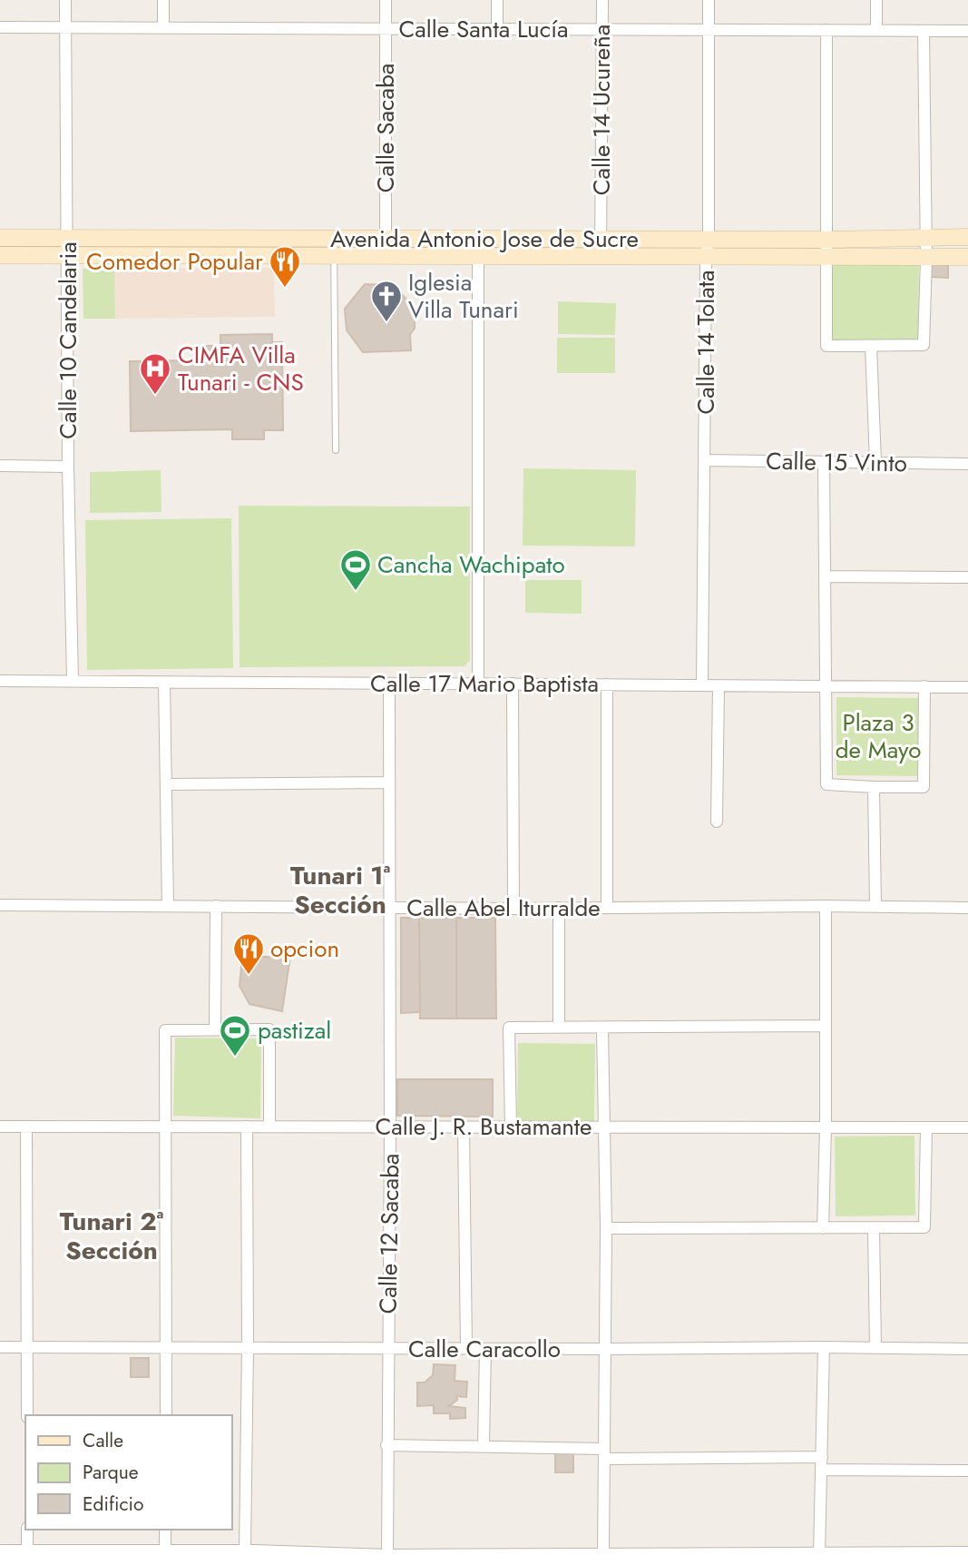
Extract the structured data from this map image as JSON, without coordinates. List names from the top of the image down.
{
  "streets": {
    "main road": ["Avenida Antonio Jose de Sucre"],
    "street": [
      "Calle Santa Lucía",
      "Calle 14 Ucureña",
      "Calle Sacaba",
      "Calle 10 Candelaria",
      "Calle 14 Tolata",
      "Calle 15 Vinto",
      "Calle 17 Mario Baptista",
      "Calle Abel Iturralde",
      "Calle J. R. Bustamante",
      "Calle 12 Sacaba",
      "Calle Caracollo"
    ]
  },
  "crossings": [
    ["Calle Santa Lucía", "Calle 14 Ucureña"],
    ["Calle Santa Lucía", "Calle Sacaba"],
    ["Calle Santa Lucía", "Calle 10 Candelaria"],
    ["Calle Santa Lucía", "Calle 14 Tolata"],
    ["Calle 14 Ucureña", "Avenida Antonio Jose de Sucre"],
    ["Calle Sacaba", "Avenida Antonio Jose de Sucre"],
    ["Avenida Antonio Jose de Sucre", "Calle 10 Candelaria"],
    ["Avenida Antonio Jose de Sucre", "Calle 14 Tolata"],
    ["Calle 10 Candelaria", "Calle 17 Mario Baptista"],
    ["Calle 14 Tolata", "Calle 15 Vinto"],
    ["Calle 14 Tolata", "Calle 17 Mario Baptista"],
    ["Calle 17 Mario Baptista", "Calle 12 Sacaba"],
    ["Calle Abel Iturralde", "Calle 12 Sacaba"],
    ["Calle J. R. Bustamante", "Calle 12 Sacaba"],
    ["Calle 12 Sacaba", "Calle Caracollo"]
  ],
  "districts": ["Tunari 1ª Sección", "Tunari 2ª Sección"],
  "parks": ["Plaza 3 de Mayo"],
  "places": {
    "restaurant": ["Comedor Popular", "opcion"],
    "church": ["Iglesia Villa Tunari"],
    "hospital": ["CIMFA Villa Tunari - CNS"],
    "sports": ["Cancha Wachipato", "pastizal"]
  },
  "legend": ["Calle", "Parque", "Edificio"]
}
